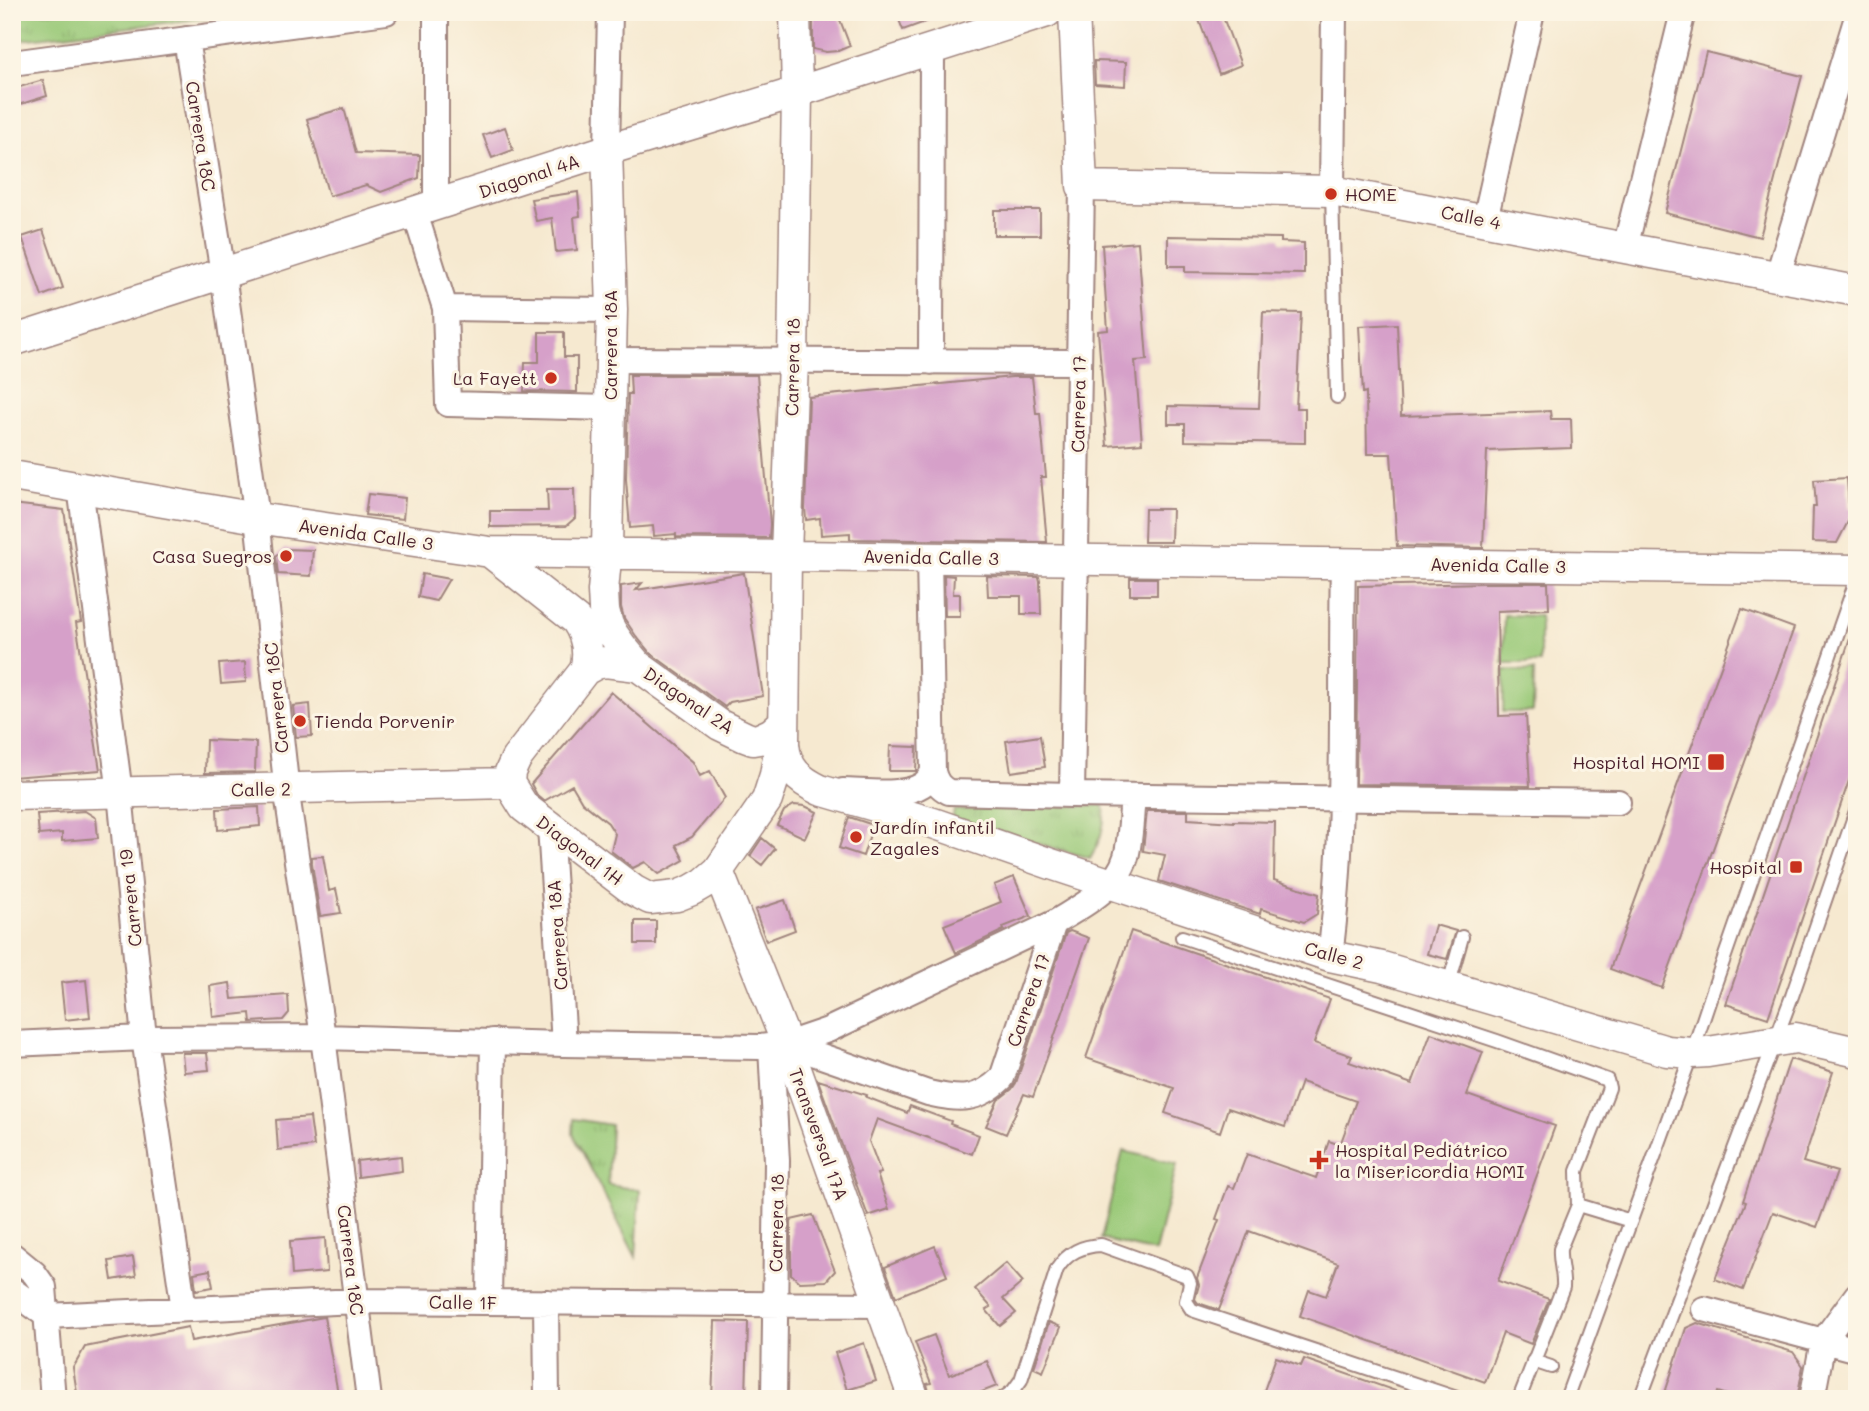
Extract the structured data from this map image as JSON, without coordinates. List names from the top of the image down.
{
  "streets": {
    "street": [
      "Carrera 18C",
      "Diagonal 4A",
      "Calle 4",
      "Carrera 18A",
      "Carrera 18",
      "Carrera 17",
      "Avenida Calle 3",
      "Diagonal 2A",
      "Calle 2",
      "Diagonal 1H",
      "Carrera 19",
      "Transversal 17A",
      "Calle 1F"
    ]
  },
  "crossings": [
    ["Carrera 18C", "Diagonal 4A"],
    ["Carrera 18C", "Avenida Calle 3"],
    ["Carrera 18C", "Calle 2"],
    ["Carrera 18C", "Calle 1F"],
    ["Diagonal 4A", "Carrera 18A"],
    ["Diagonal 4A", "Carrera 18"],
    ["Calle 4", "Carrera 17"],
    ["Carrera 18A", "Carrera 18"],
    ["Carrera 18A", "Avenida Calle 3"],
    ["Carrera 18A", "Diagonal 2A"],
    ["Carrera 18A", "Calle 2"],
    ["Carrera 18A", "Diagonal 1H"],
    ["Carrera 18A", "Transversal 17A"],
    ["Carrera 18", "Carrera 17"],
    ["Carrera 18", "Avenida Calle 3"],
    ["Carrera 18", "Diagonal 2A"],
    ["Carrera 18", "Calle 2"],
    ["Carrera 18", "Diagonal 1H"],
    ["Carrera 18", "Transversal 17A"],
    ["Carrera 18", "Calle 1F"],
    ["Carrera 17", "Avenida Calle 3"],
    ["Carrera 17", "Transversal 17A"],
    ["Avenida Calle 3", "Carrera 19"],
    ["Diagonal 2A", "Calle 2"],
    ["Diagonal 2A", "Diagonal 1H"],
    ["Diagonal 2A", "Transversal 17A"],
    ["Calle 2", "Diagonal 1H"],
    ["Calle 2", "Carrera 19"],
    ["Calle 2", "Transversal 17A"],
    ["Diagonal 1H", "Transversal 17A"],
    ["Carrera 19", "Calle 1F"],
    ["Transversal 17A", "Calle 1F"]
  ],
  "places": {
    "other": [
      "HOME",
      "La Fayett",
      "Casa Suegros",
      "Tienda Porvenir",
      "Jardín infantil Zagales"
    ],
    "transit": ["Hospital HOMI", "Hospital"],
    "health": ["Hospital Pediátrico la Misericordia HOMI"]
  }
}
